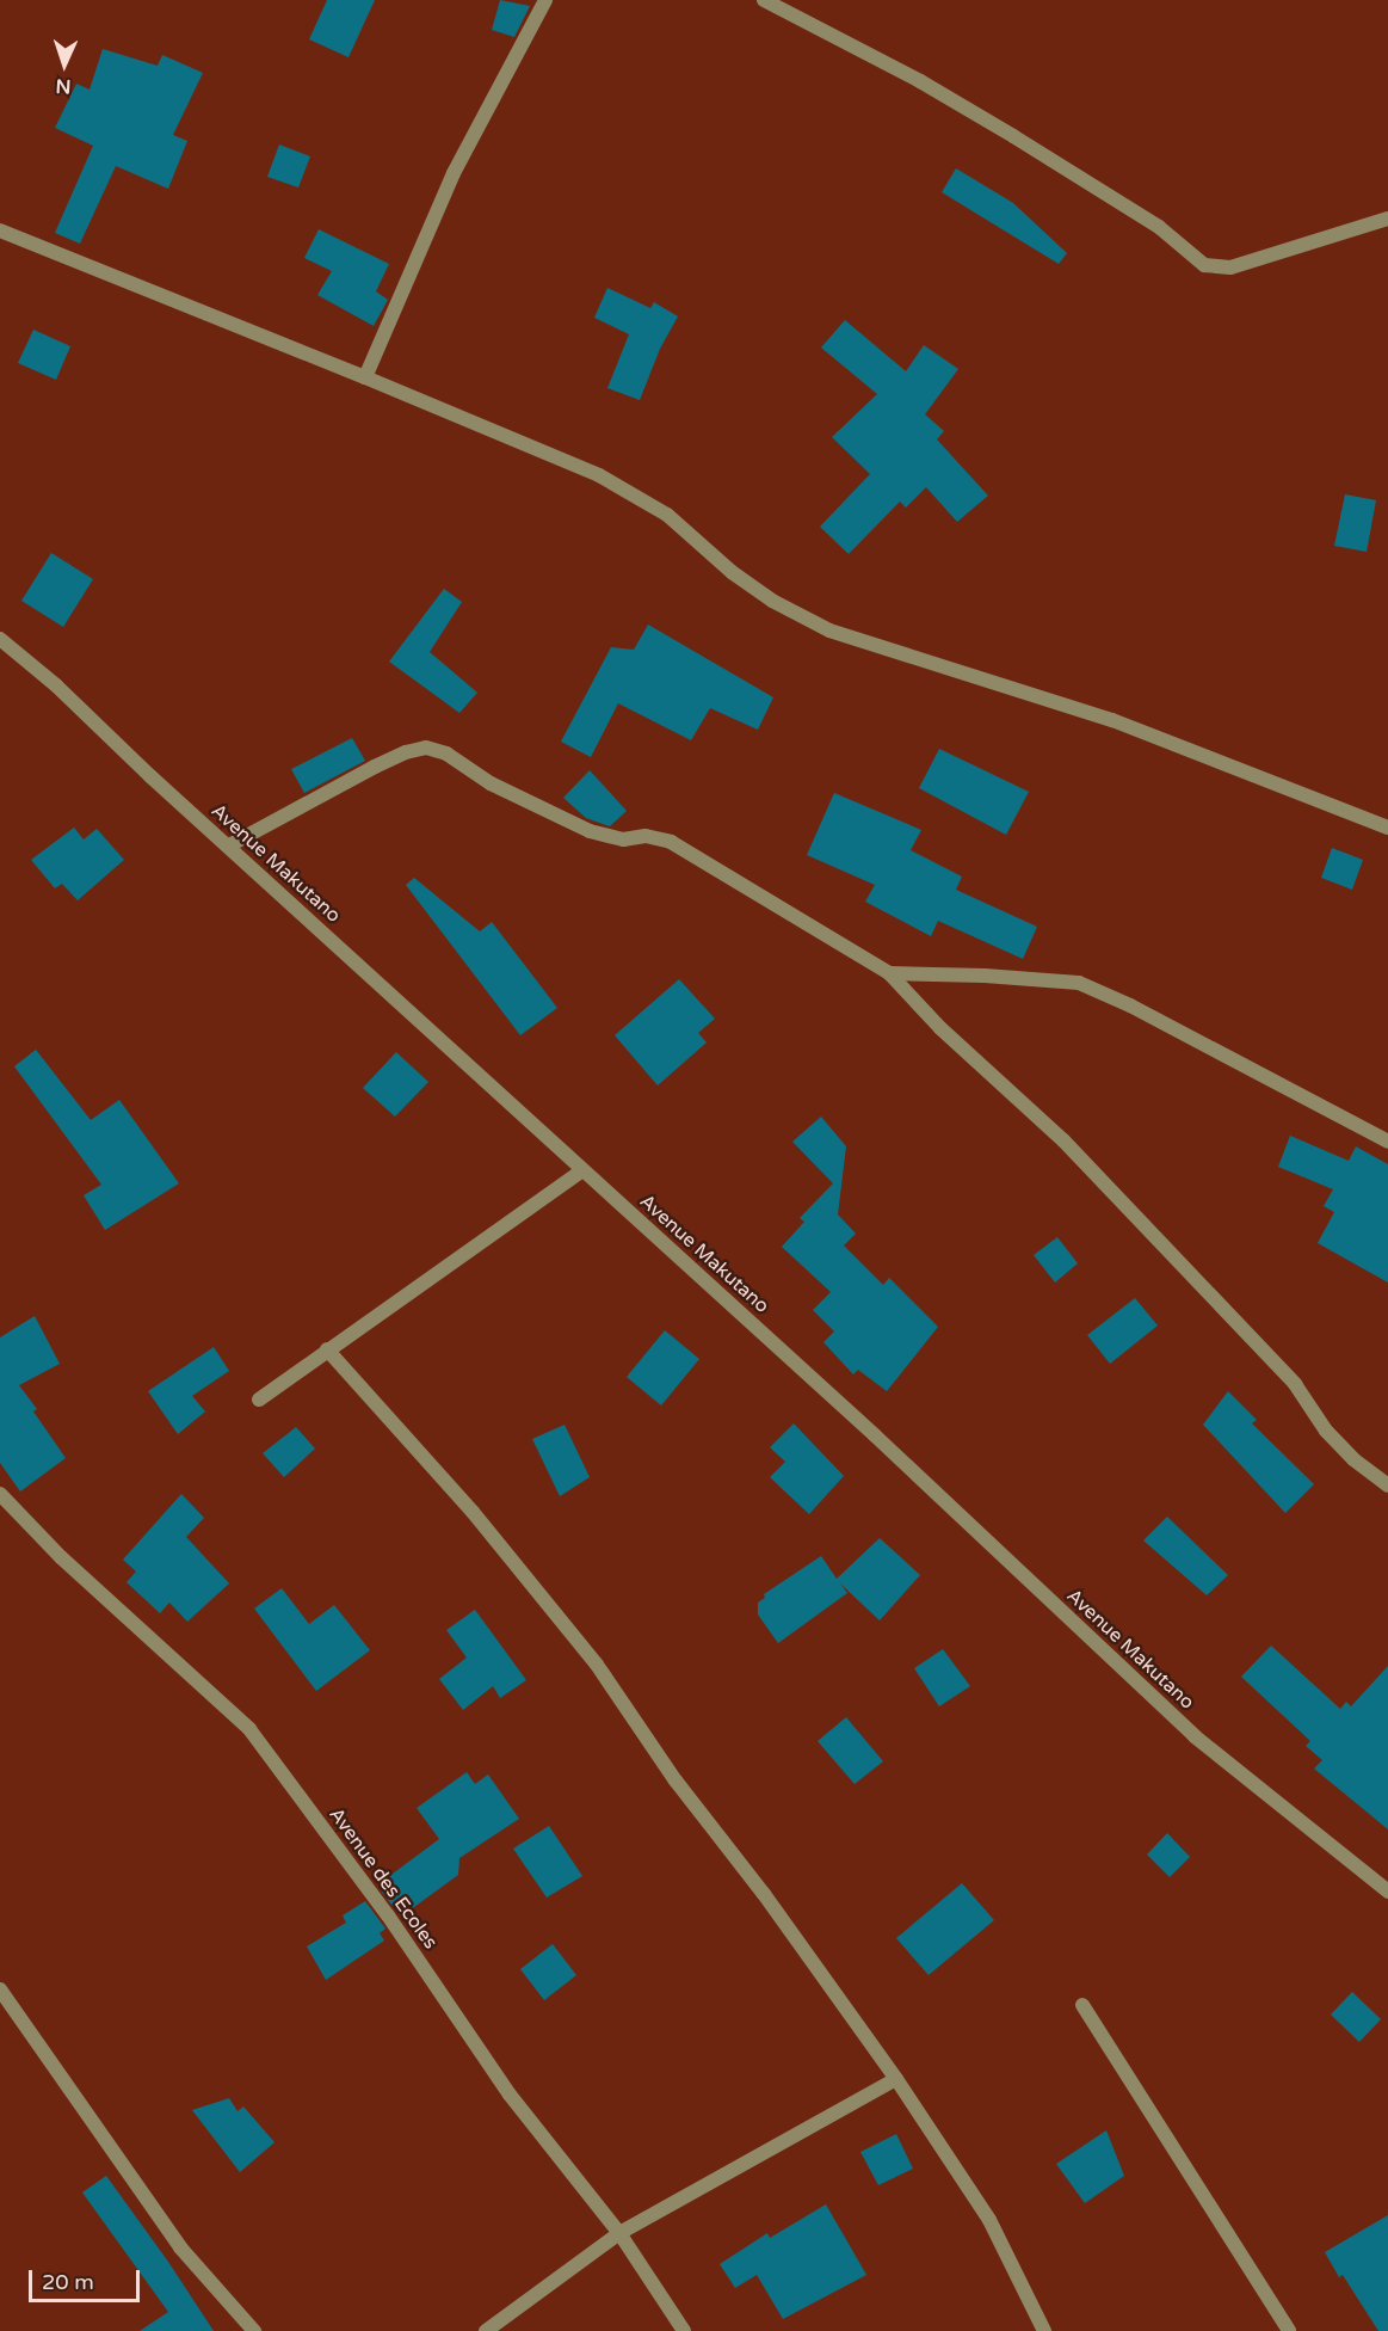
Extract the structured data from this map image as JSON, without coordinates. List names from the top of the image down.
{
  "streets": {
    "street": ["Avenue Makutano", "Avenue des Ecoles"]
  },
  "scale_bar": "20 m",
  "north": "bottom"
}
